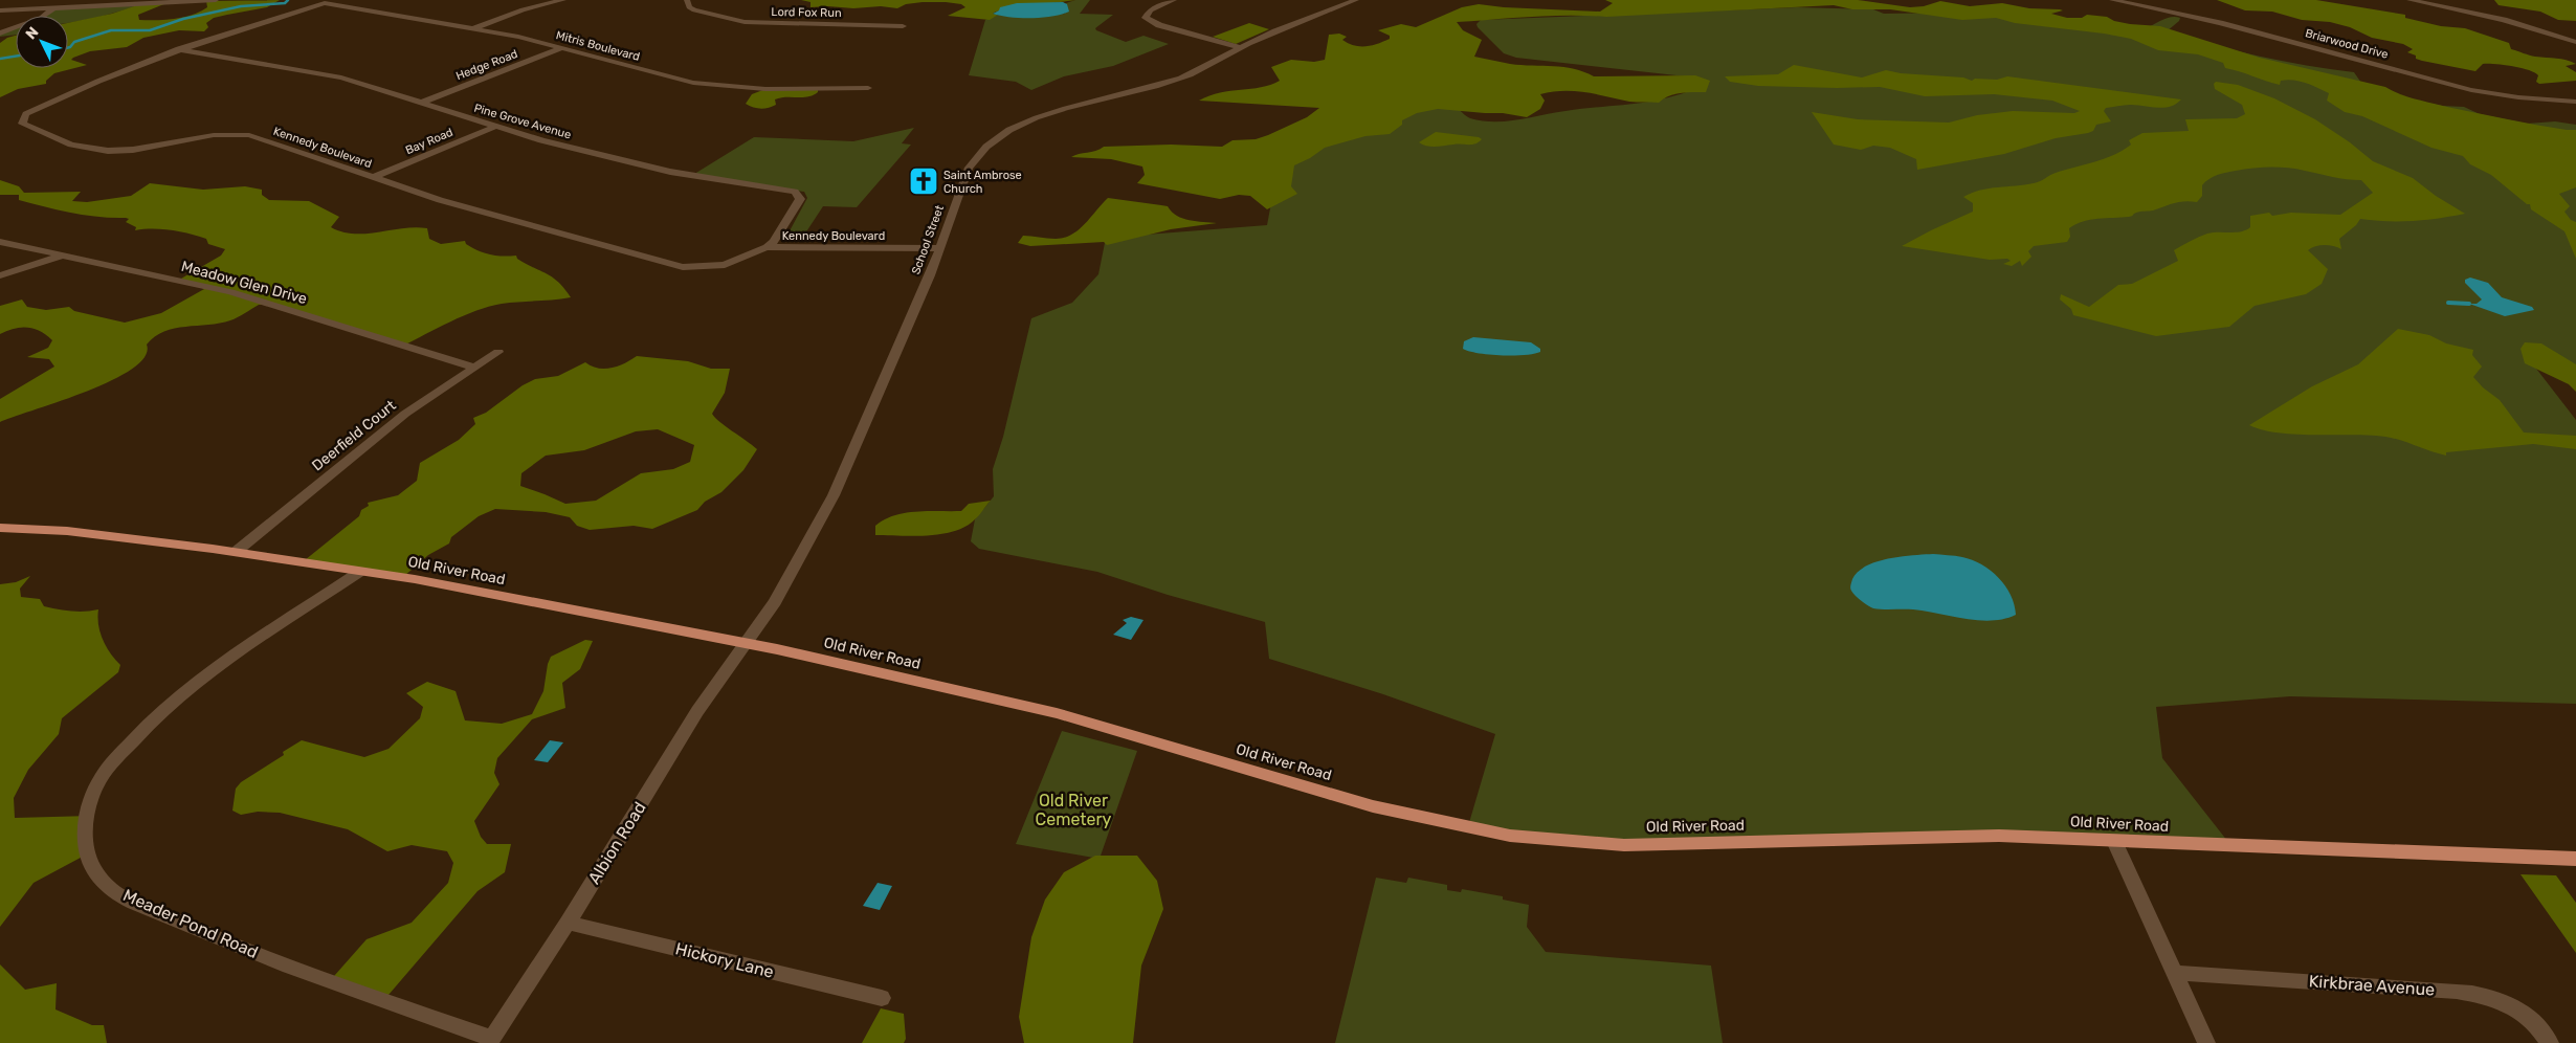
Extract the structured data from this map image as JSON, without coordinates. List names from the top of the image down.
{
  "streets": {
    "main road": ["Old River Road"],
    "street": [
      "Lord Fox Run",
      "Briarwood Drive",
      "Mitris Boulevard",
      "Hedge Road",
      "Pine Grove Avenue",
      "Bay Road",
      "Kennedy Boulevard",
      "School Street",
      "Meadow Glen Drive",
      "Deerfield Court",
      "Albion Road",
      "Meader Pond Road",
      "Hickory Lane",
      "Kirkbrae Avenue"
    ]
  },
  "crossings": [
    ["Mitris Boulevard", "Hedge Road"],
    ["Mitris Boulevard", "Kennedy Boulevard"],
    ["Hedge Road", "Pine Grove Avenue"],
    ["Pine Grove Avenue", "Bay Road"],
    ["Pine Grove Avenue", "Kennedy Boulevard"],
    ["Bay Road", "Kennedy Boulevard"],
    ["Kennedy Boulevard", "School Street"],
    ["School Street", "Old River Road"],
    ["School Street", "Albion Road"],
    ["Meadow Glen Drive", "Deerfield Court"],
    ["Deerfield Court", "Old River Road"],
    ["Old River Road", "Albion Road"],
    ["Old River Road", "Meader Pond Road"],
    ["Albion Road", "Meader Pond Road"],
    ["Albion Road", "Hickory Lane"]
  ],
  "parks": ["Old River Cemetery"],
  "places": {
    "church": ["Saint Ambrose Church"]
  },
  "north": "top left"
}
